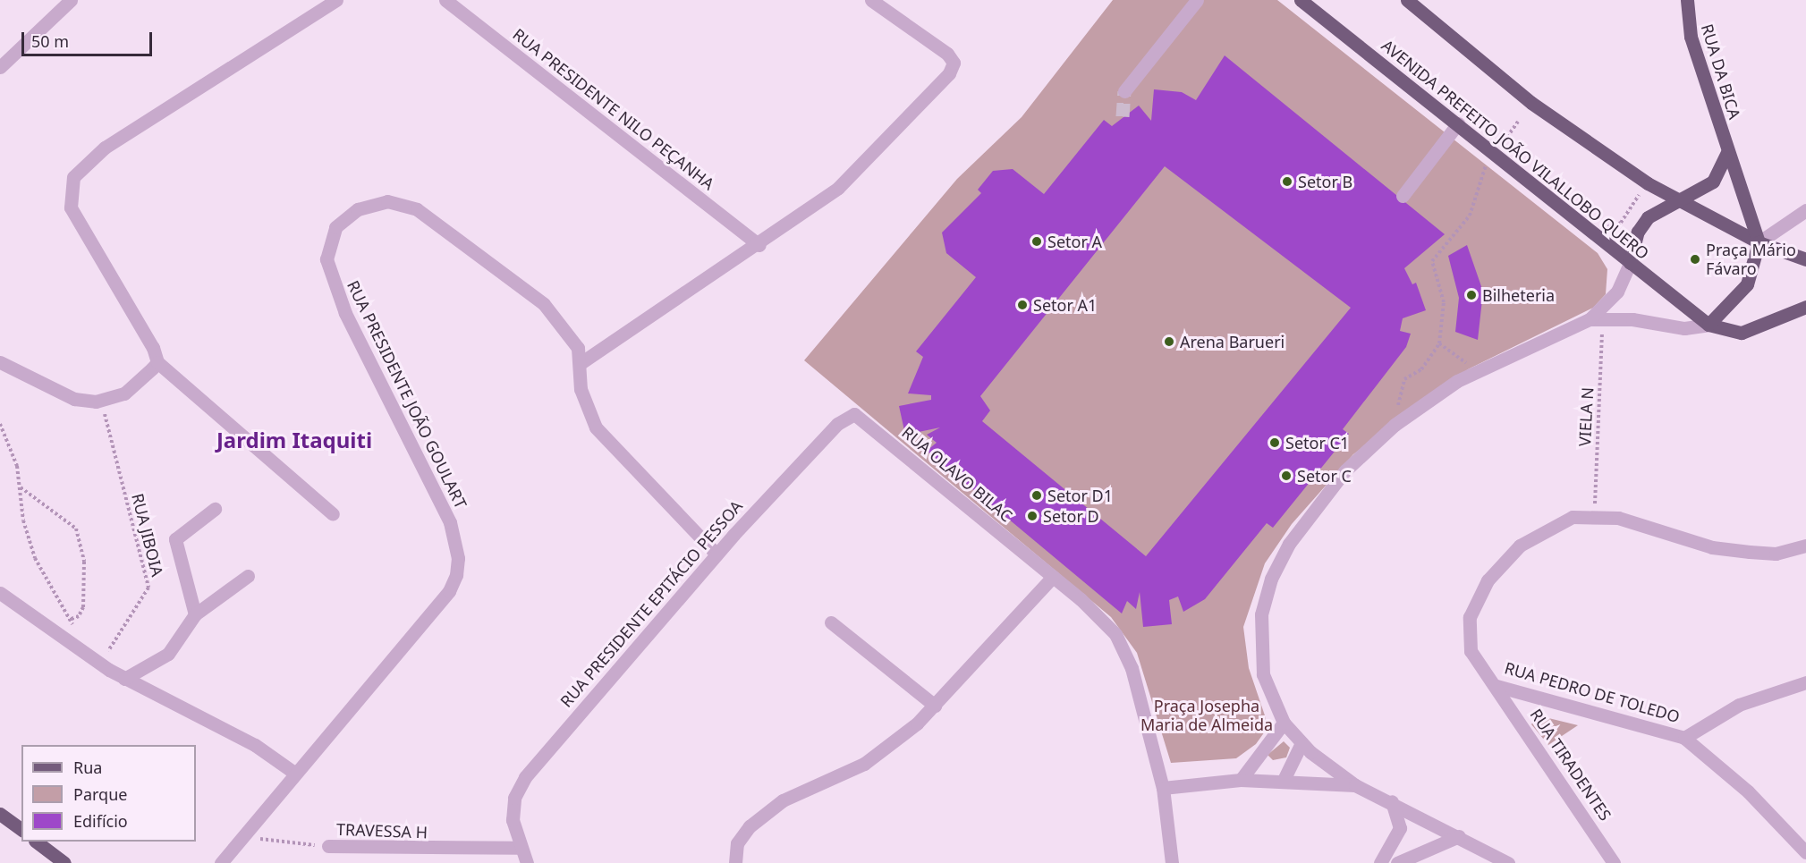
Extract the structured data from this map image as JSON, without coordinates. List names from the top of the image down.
{
  "streets": {
    "main road": ["RUA DA BICA", "AVENIDA PREFEITO JOÃO VILALLOBO QUERO"],
    "street": [
      "RUA PRESIDENTE NILO PEÇANHA",
      "RUA PRESIDENTE JOÃO GOULART",
      "RUA OLAVO BILAC",
      "RUA PRESIDENTE EPITÁCIO PESSOA",
      "RUA PEDRO DE TOLEDO",
      "RUA TIRADENTES",
      "TRAVESSA H"
    ],
    "path": ["VIELA N", "RUA JIBOIA"]
  },
  "crossings": [
    ["RUA PRESIDENTE JOÃO GOULART", "RUA PRESIDENTE EPITÁCIO PESSOA"],
    ["RUA PRESIDENTE JOÃO GOULART", "TRAVESSA H"],
    ["VIELA N", "RUA PEDRO DE TOLEDO"],
    ["RUA OLAVO BILAC", "RUA PRESIDENTE EPITÁCIO PESSOA"],
    ["RUA PRESIDENTE EPITÁCIO PESSOA", "TRAVESSA H"],
    ["RUA PEDRO DE TOLEDO", "RUA TIRADENTES"]
  ],
  "districts": ["Jardim Itaquiti"],
  "parks": ["Praça Josepha Maria de Almeida"],
  "places": [
    "Setor B",
    "Setor A",
    "Praça Mário Fávaro",
    "Bilheteria",
    "Setor A1",
    "Arena Barueri",
    "Setor C1",
    "Setor C",
    "Setor D1",
    "Setor D"
  ],
  "legend": ["Rua", "Parque", "Edifício"],
  "scale_bar": "50 m"
}
